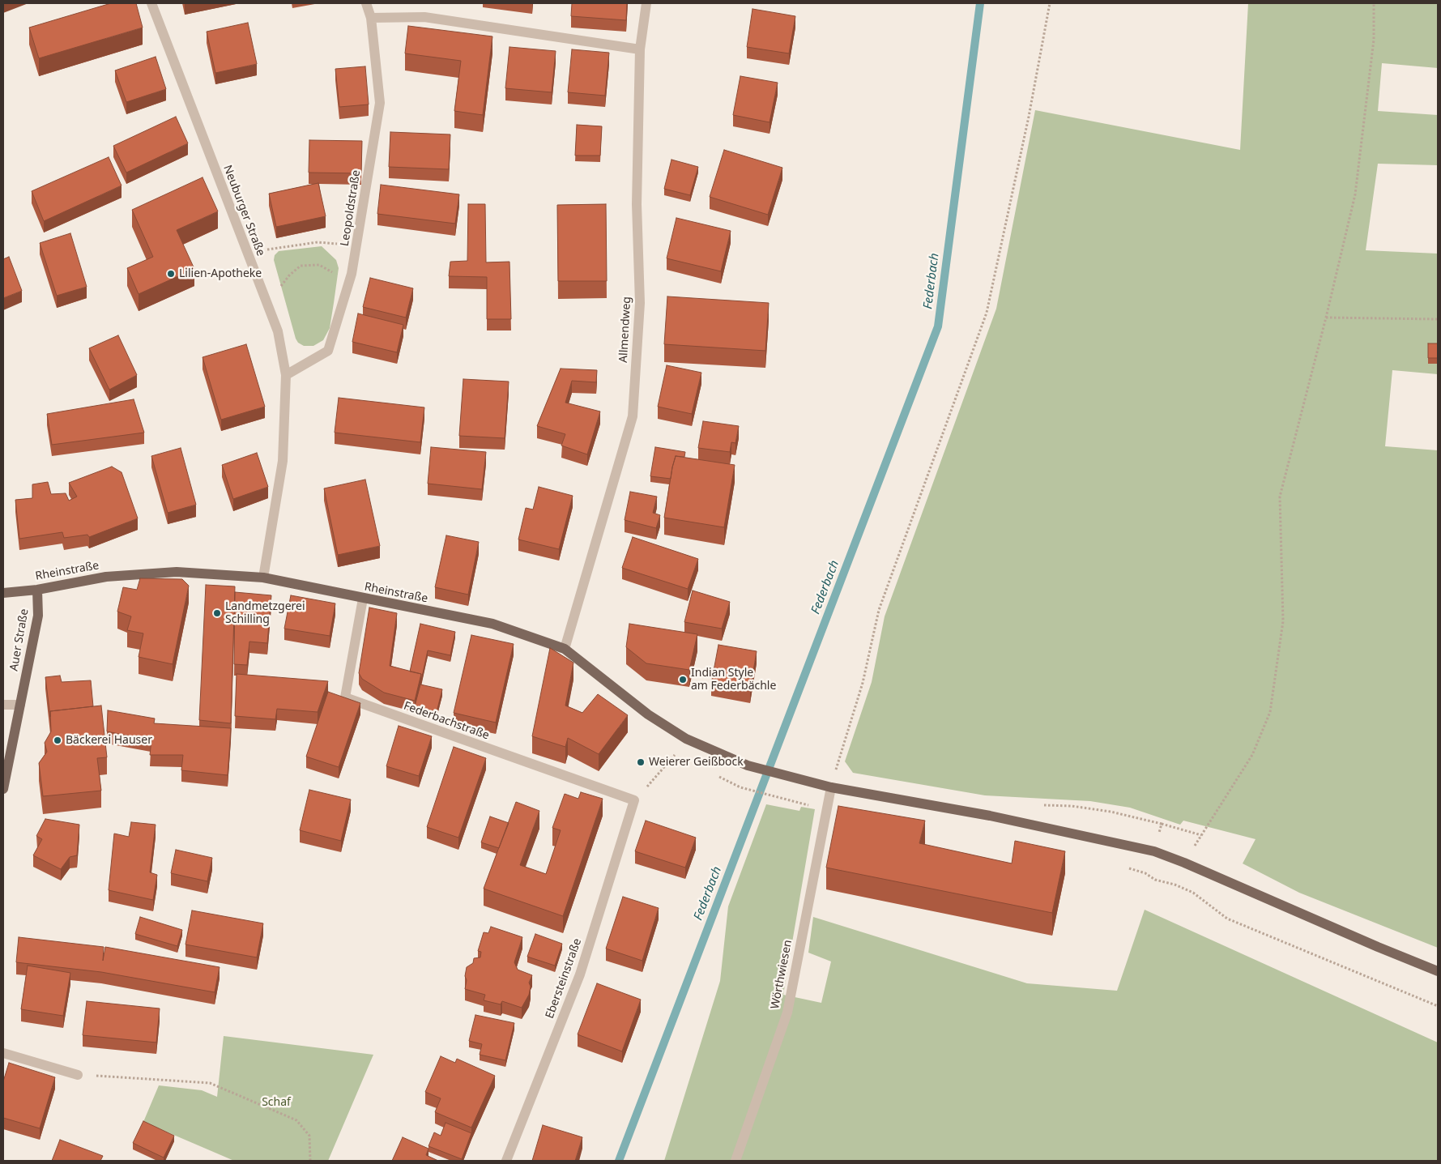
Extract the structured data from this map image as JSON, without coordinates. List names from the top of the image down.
{
  "streets": {
    "main road": ["Rheinstraße", "Auer Straße"],
    "street": [
      "Leopoldstraße",
      "Neuburger Straße",
      "Allmendweg",
      "Federbachstraße",
      "Wörthwiesen",
      "Ebersteinstraße"
    ]
  },
  "crossings": [
    ["Leopoldstraße", "Neuburger Straße"],
    ["Neuburger Straße", "Rheinstraße"],
    ["Allmendweg", "Rheinstraße"],
    ["Rheinstraße", "Auer Straße"],
    ["Rheinstraße", "Federbachstraße"],
    ["Rheinstraße", "Wörthwiesen"],
    ["Federbachstraße", "Ebersteinstraße"]
  ],
  "water": ["Federbach"],
  "parks": ["Schaf"],
  "places": [
    "Lilien-Apotheke",
    "Landmetzgerei Schilling",
    "Indian Style am Federbächle",
    "Bäckerei Hauser",
    "Weierer Geißbock"
  ]
}
